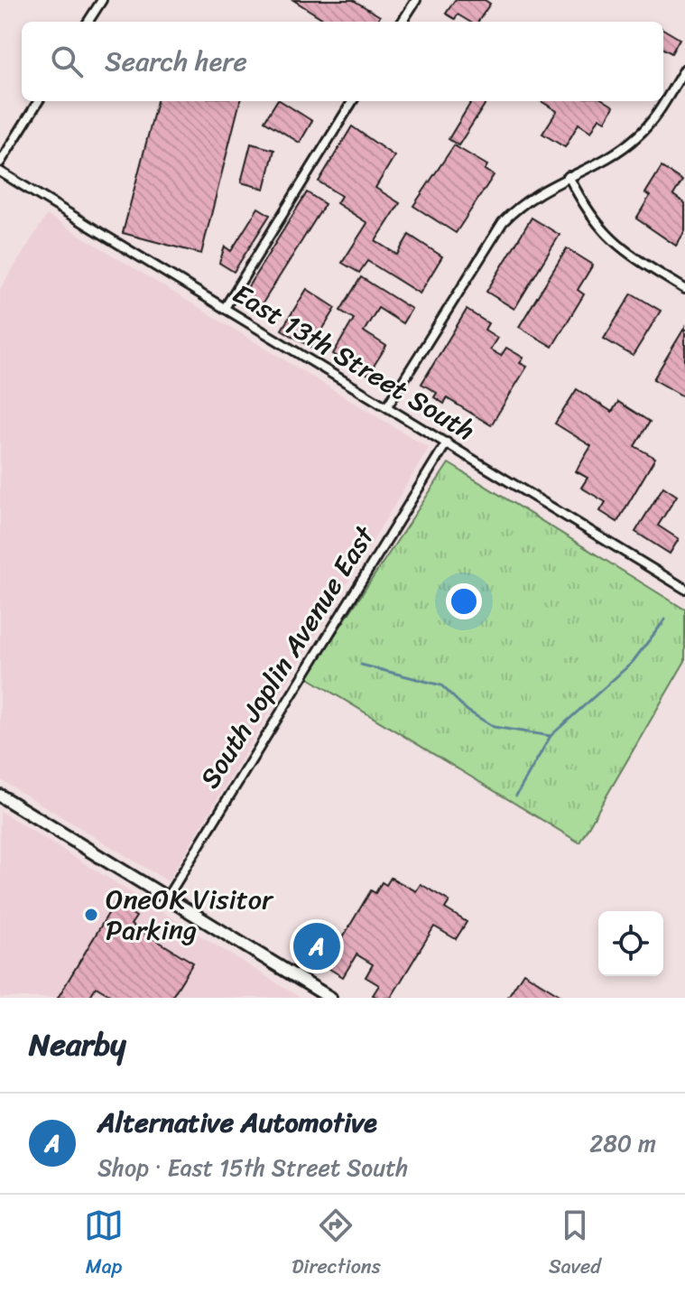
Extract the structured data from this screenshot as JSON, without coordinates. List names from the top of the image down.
{
  "streets": {
    "street": ["East 13th Street South", "South Joplin Avenue East"]
  },
  "crossings": [
    ["East 13th Street South", "South Joplin Avenue East"]
  ],
  "places": ["OneOK Visitor Parking"],
  "page": {
    "search": "Search here",
    "pins": "A",
    "heading": "Nearby",
    "list": [
      {
        "mark": "A",
        "name": "Alternative Automotive",
        "note": "Shop · East 15th Street South",
        "value": "280 m"
      }
    ],
    "nav": ["Map", "Directions", "Saved"]
  }
}
